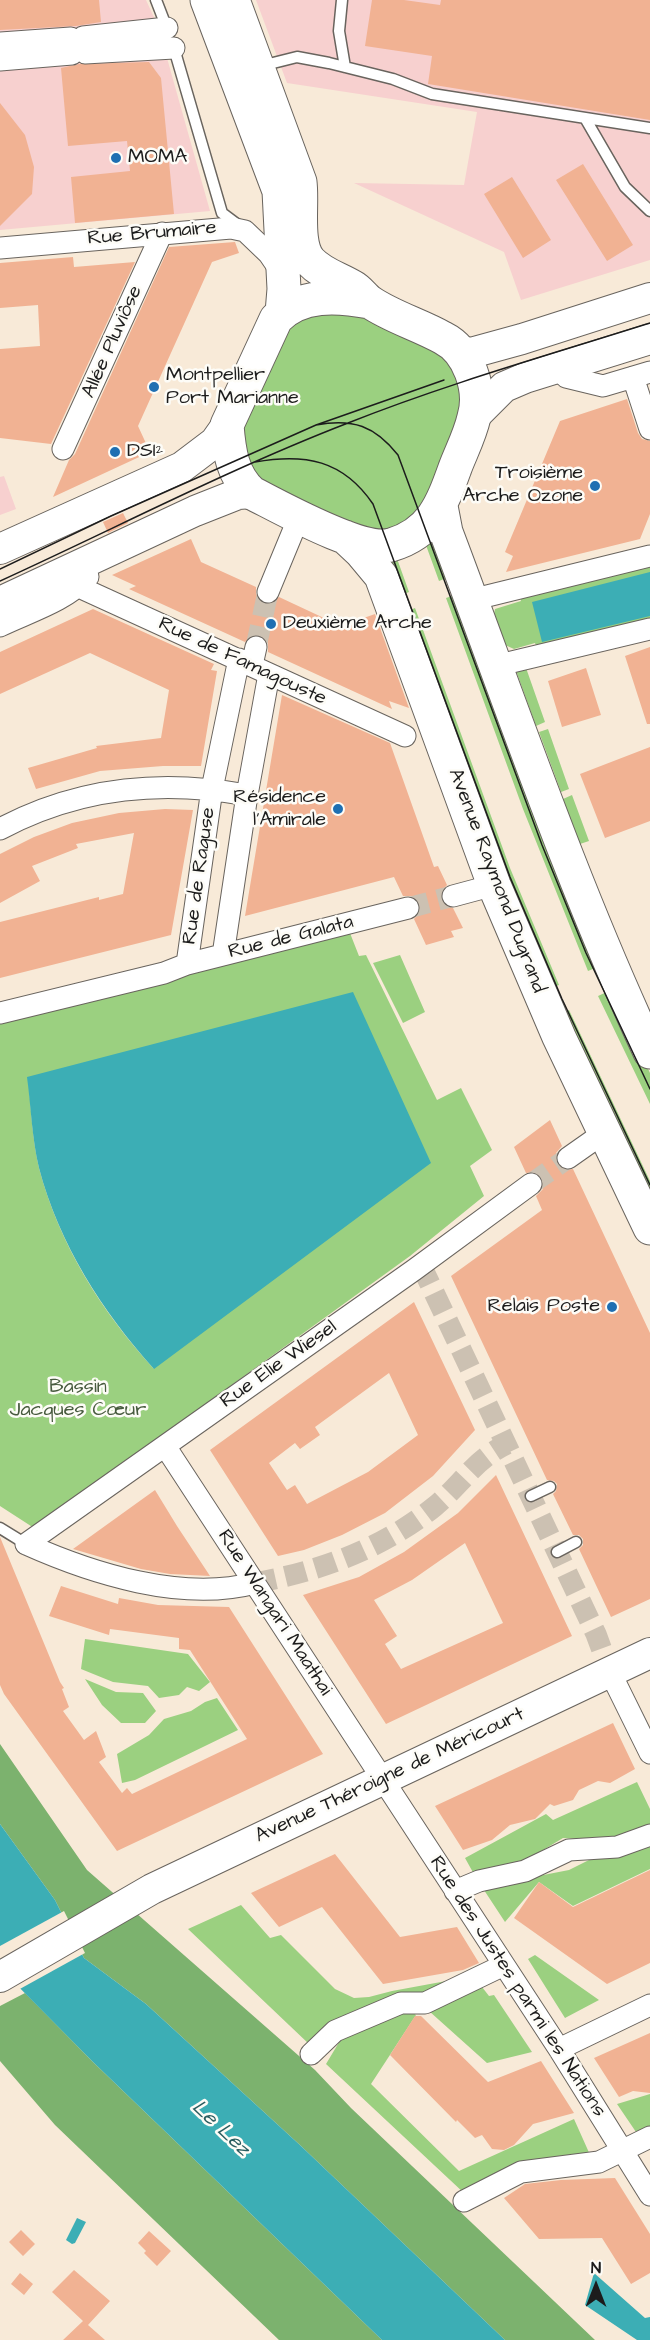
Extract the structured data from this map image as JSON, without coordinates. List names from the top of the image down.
{
  "streets": {
    "main road": ["Avenue Raymond Dugrand", "Avenue Théroigne de Méricourt"],
    "street": [
      "Rue Brumaire",
      "Allée Pluviôse",
      "Rue de Famagouste",
      "Rue de Raguse",
      "Rue de Galata",
      "Rue Elie Wiesel",
      "Rue Wangari Maathai",
      "Rue des Justes parmi les Nations"
    ]
  },
  "crossings": [
    ["Rue Brumaire", "Allée Pluviôse"],
    ["Rue de Famagouste", "Rue de Raguse"],
    ["Rue de Raguse", "Rue de Galata"],
    ["Rue Elie Wiesel", "Rue Wangari Maathai"],
    ["Rue Wangari Maathai", "Avenue Théroigne de Méricourt"],
    ["Rue Wangari Maathai", "Rue des Justes parmi les Nations"],
    ["Avenue Théroigne de Méricourt", "Rue des Justes parmi les Nations"]
  ],
  "water": ["Le Lez"],
  "parks": ["Bassin Jacques Cœur"],
  "places": [
    "MOMA",
    "Montpellier Port Marianne",
    "DSI²",
    "Troisième Arche Ozone",
    "Deuxième Arche",
    "Résidence l'Amirale",
    "Relais Poste"
  ],
  "north": "top"
}
